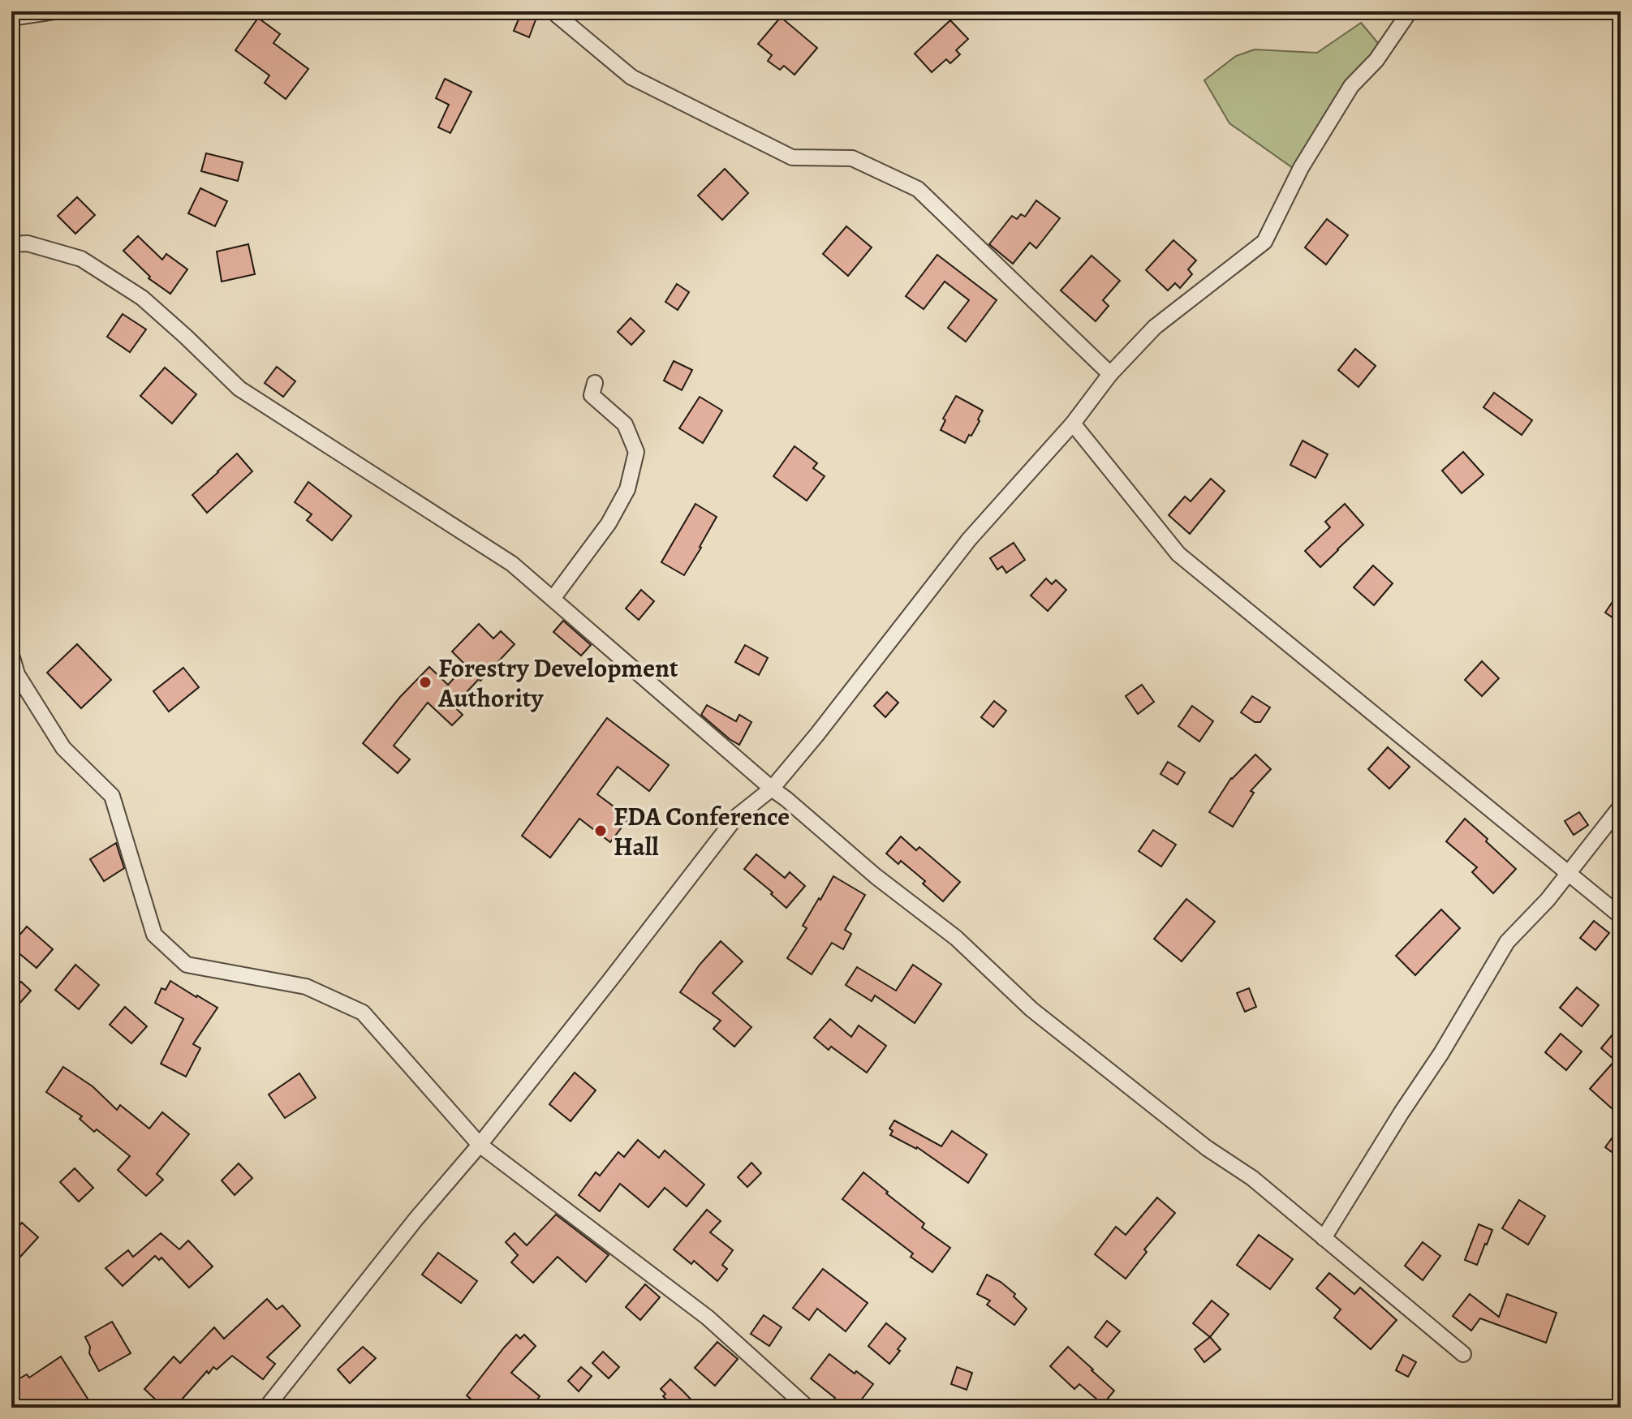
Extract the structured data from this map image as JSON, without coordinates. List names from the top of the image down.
{
  "places": ["Forestry Development Authority", "FDA Conference Hall"]
}
